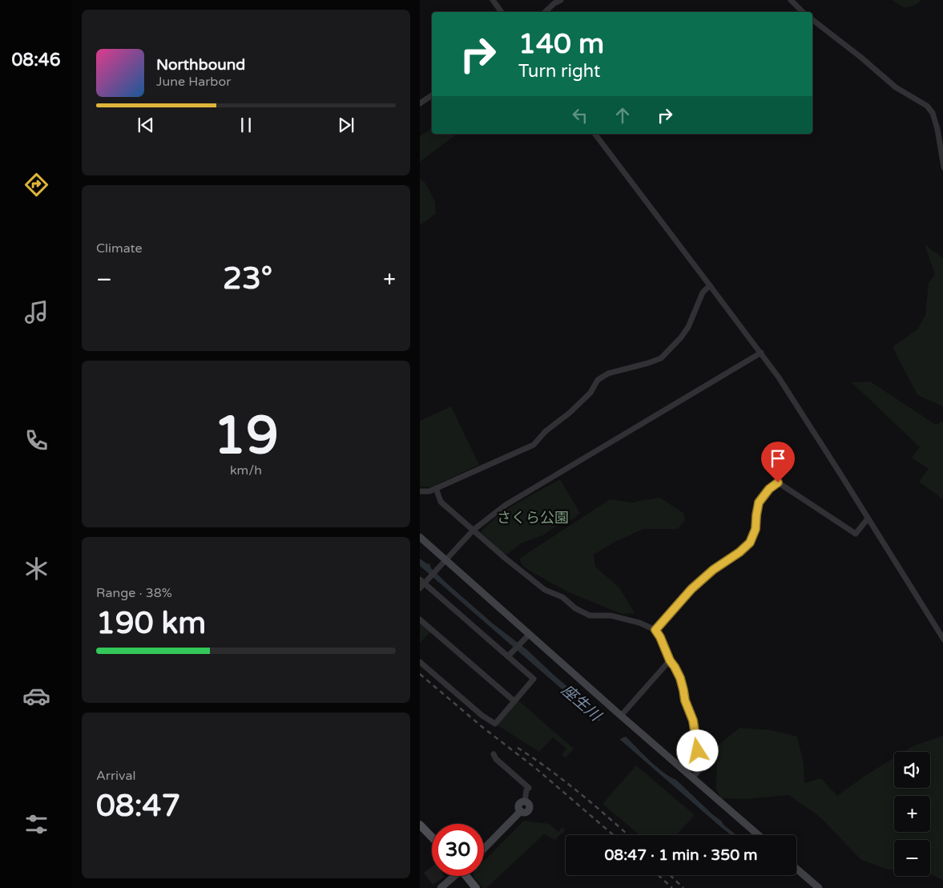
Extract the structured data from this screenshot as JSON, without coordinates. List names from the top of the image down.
{
  "water": ["座生川"],
  "parks": ["さくら公園"],
  "page": {
    "tabs": "08:46",
    "turn": ["140 m", "Turn right"],
    "song": ["Northbound", "June Harbor"],
    "tile": [
      "Climate",
      ["19", "km/h"],
      ["Range · 38%", "190 km"],
      ["Arrival", "08:47"]
    ],
    "heat": ["−", "23°", "+"],
    "map_buttons": ["+", "−"],
    "limit": "30",
    "trip": "08:47 · 1 min · 350 m"
  }
}
